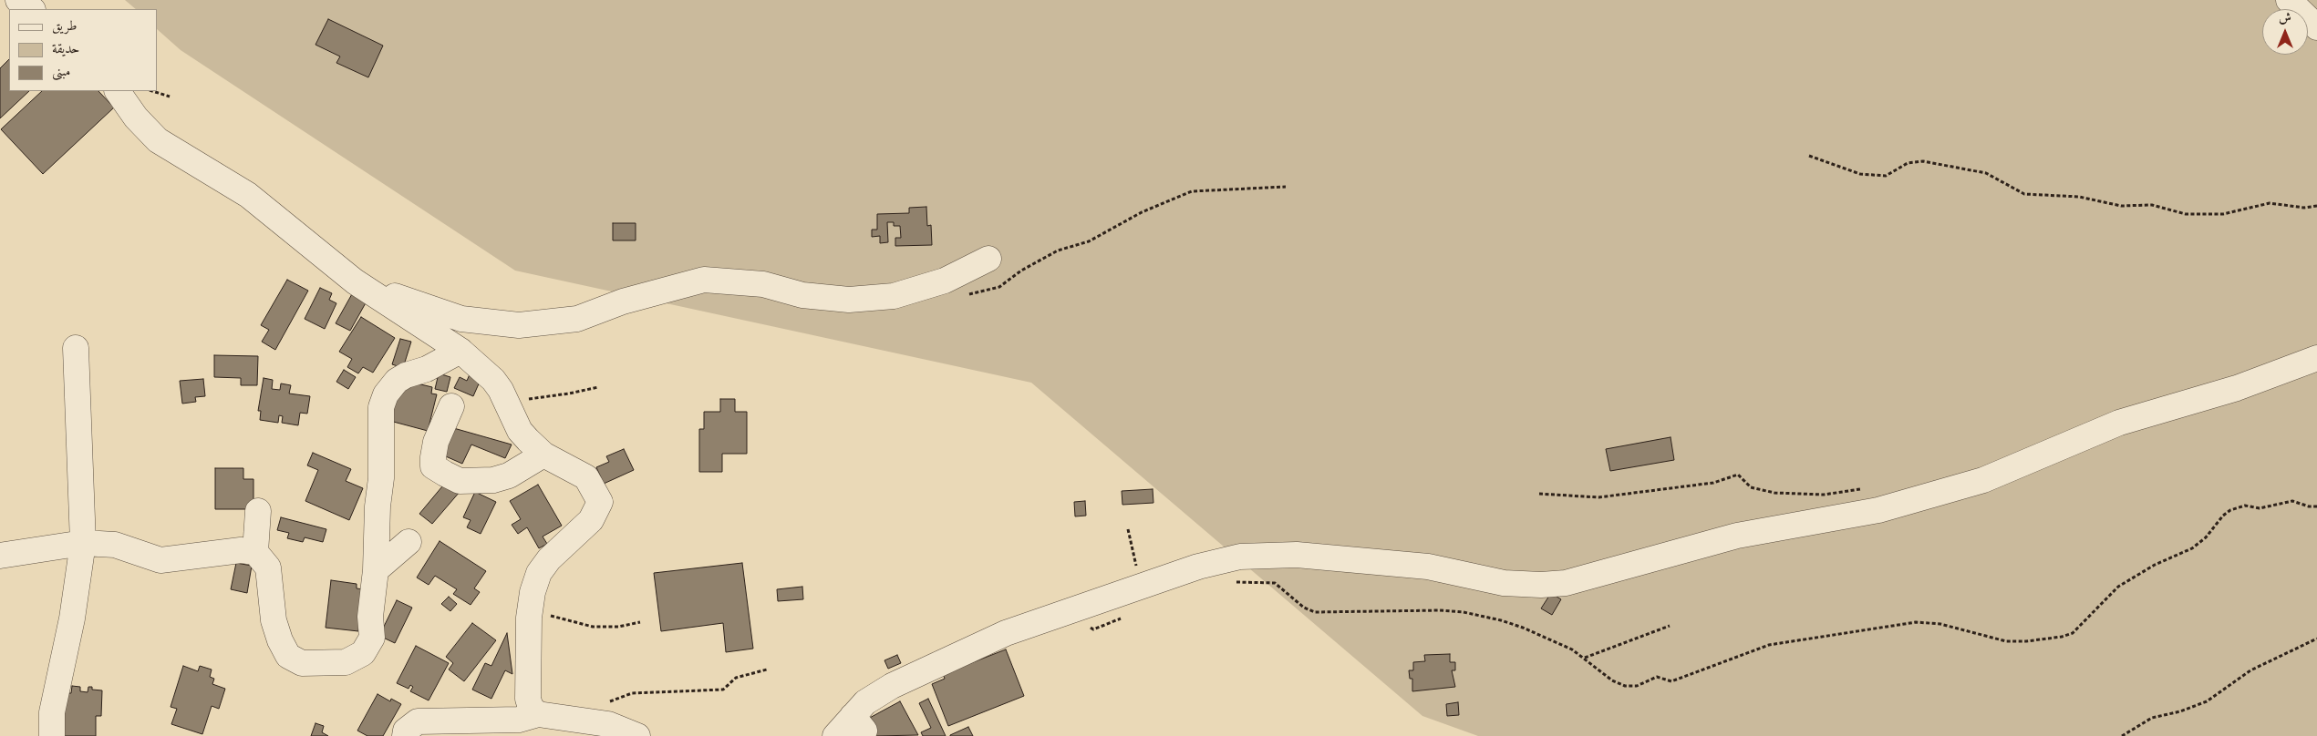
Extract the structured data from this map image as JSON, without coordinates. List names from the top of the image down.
{
  "legend": ["طريق", "حديقة", "مبنى"],
  "north": "top"
}
